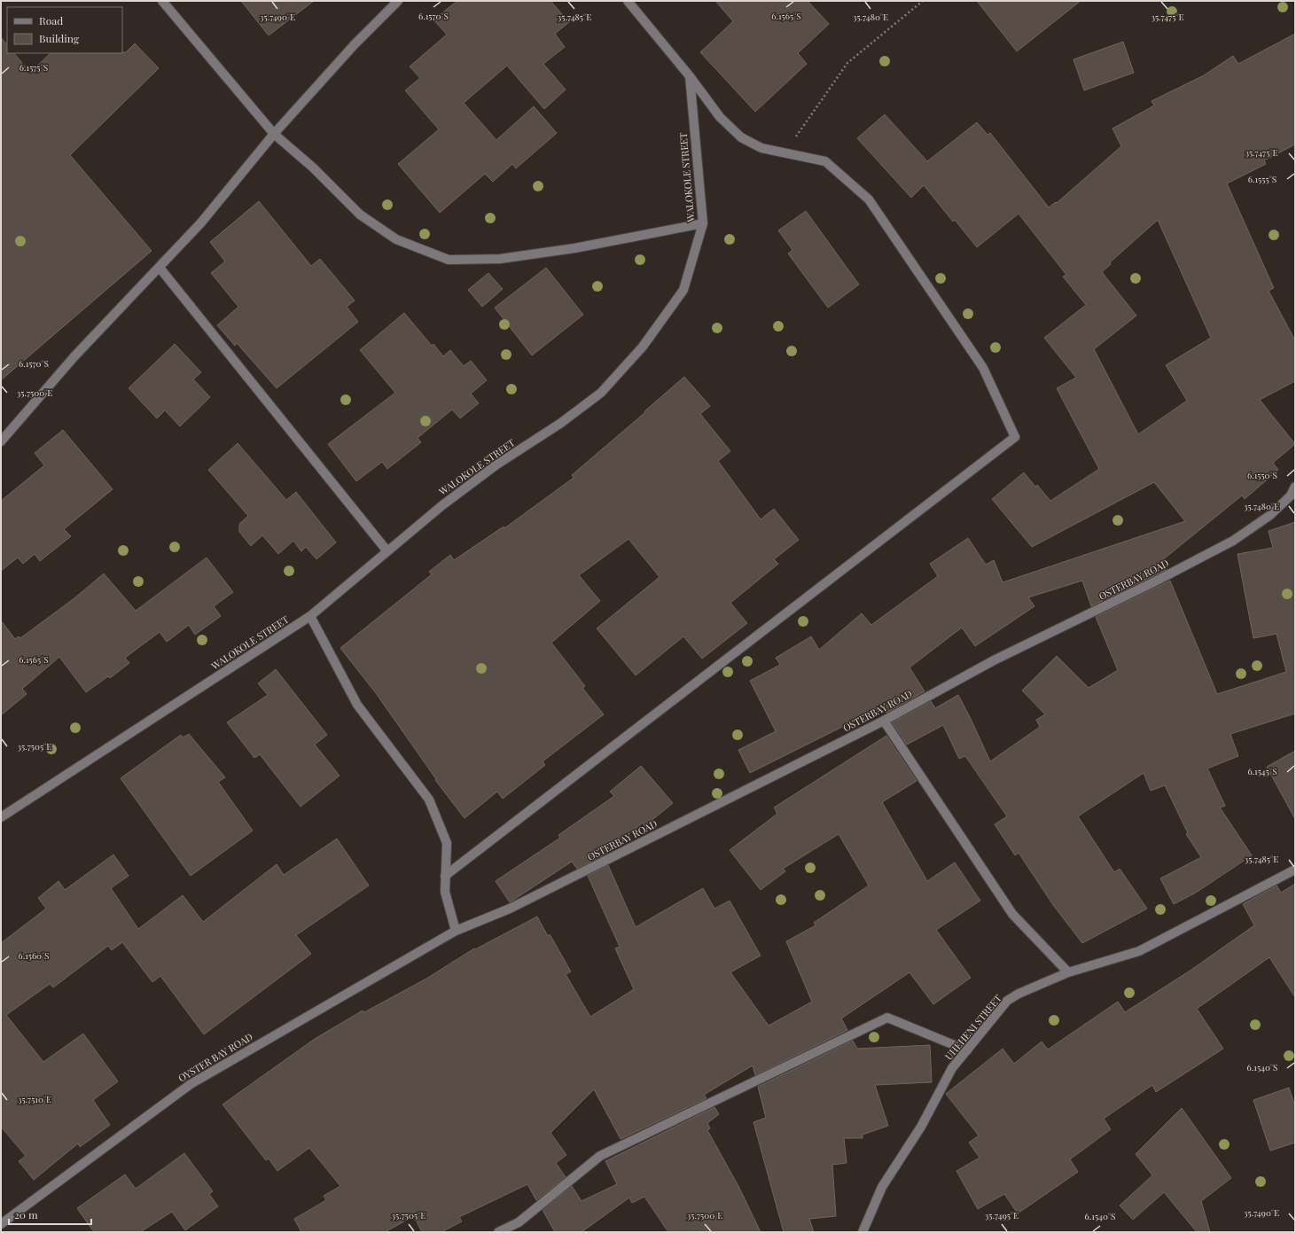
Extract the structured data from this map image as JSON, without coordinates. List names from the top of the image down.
{
  "streets": {
    "street": [
      "WALOKOLE STREET",
      "OSTERBAY ROAD",
      "UHEHENI STREET",
      "OYSTER BAY ROAD"
    ]
  },
  "crossings": [
    ["OSTERBAY ROAD", "OYSTER BAY ROAD"]
  ],
  "legend": ["Road", "Building"],
  "scale_bar": "20 m",
  "coordinates": [
    "6.1570°S",
    "6.1565°S",
    "35.7480°E",
    "35.7490°E",
    "35.7485°E",
    "35.7475°E",
    "6.1575°S",
    "6.1555°S",
    "35.7500°E",
    "6.1550°S",
    "35.7505°E",
    "6.1545°S",
    "6.1560°S",
    "6.1540°S",
    "35.7510°E",
    "35.7495°E"
  ]
}
